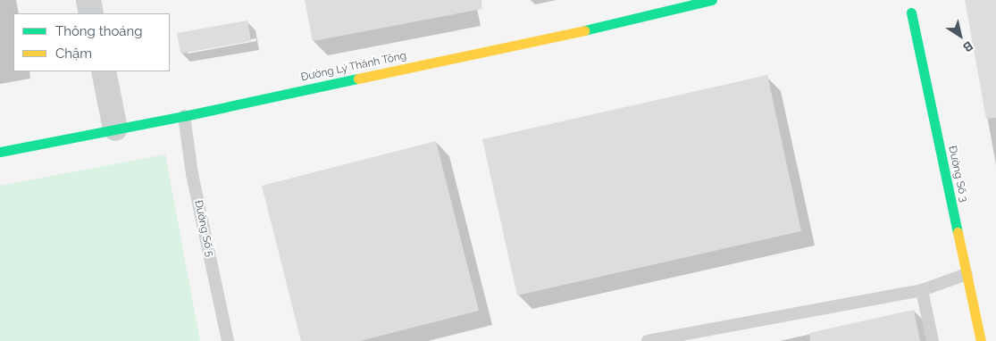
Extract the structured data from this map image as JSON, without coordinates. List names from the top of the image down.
{
  "streets": {
    "street": ["Đường Lý Thánh Tông", "Đường Số 3"],
    "lane": ["Đường Số 5"]
  },
  "crossings": [
    ["Đường Lý Thánh Tông", "Đường Số 5"]
  ],
  "legend": ["Thông thoáng", "Chậm"],
  "north": "bottom right"
}
